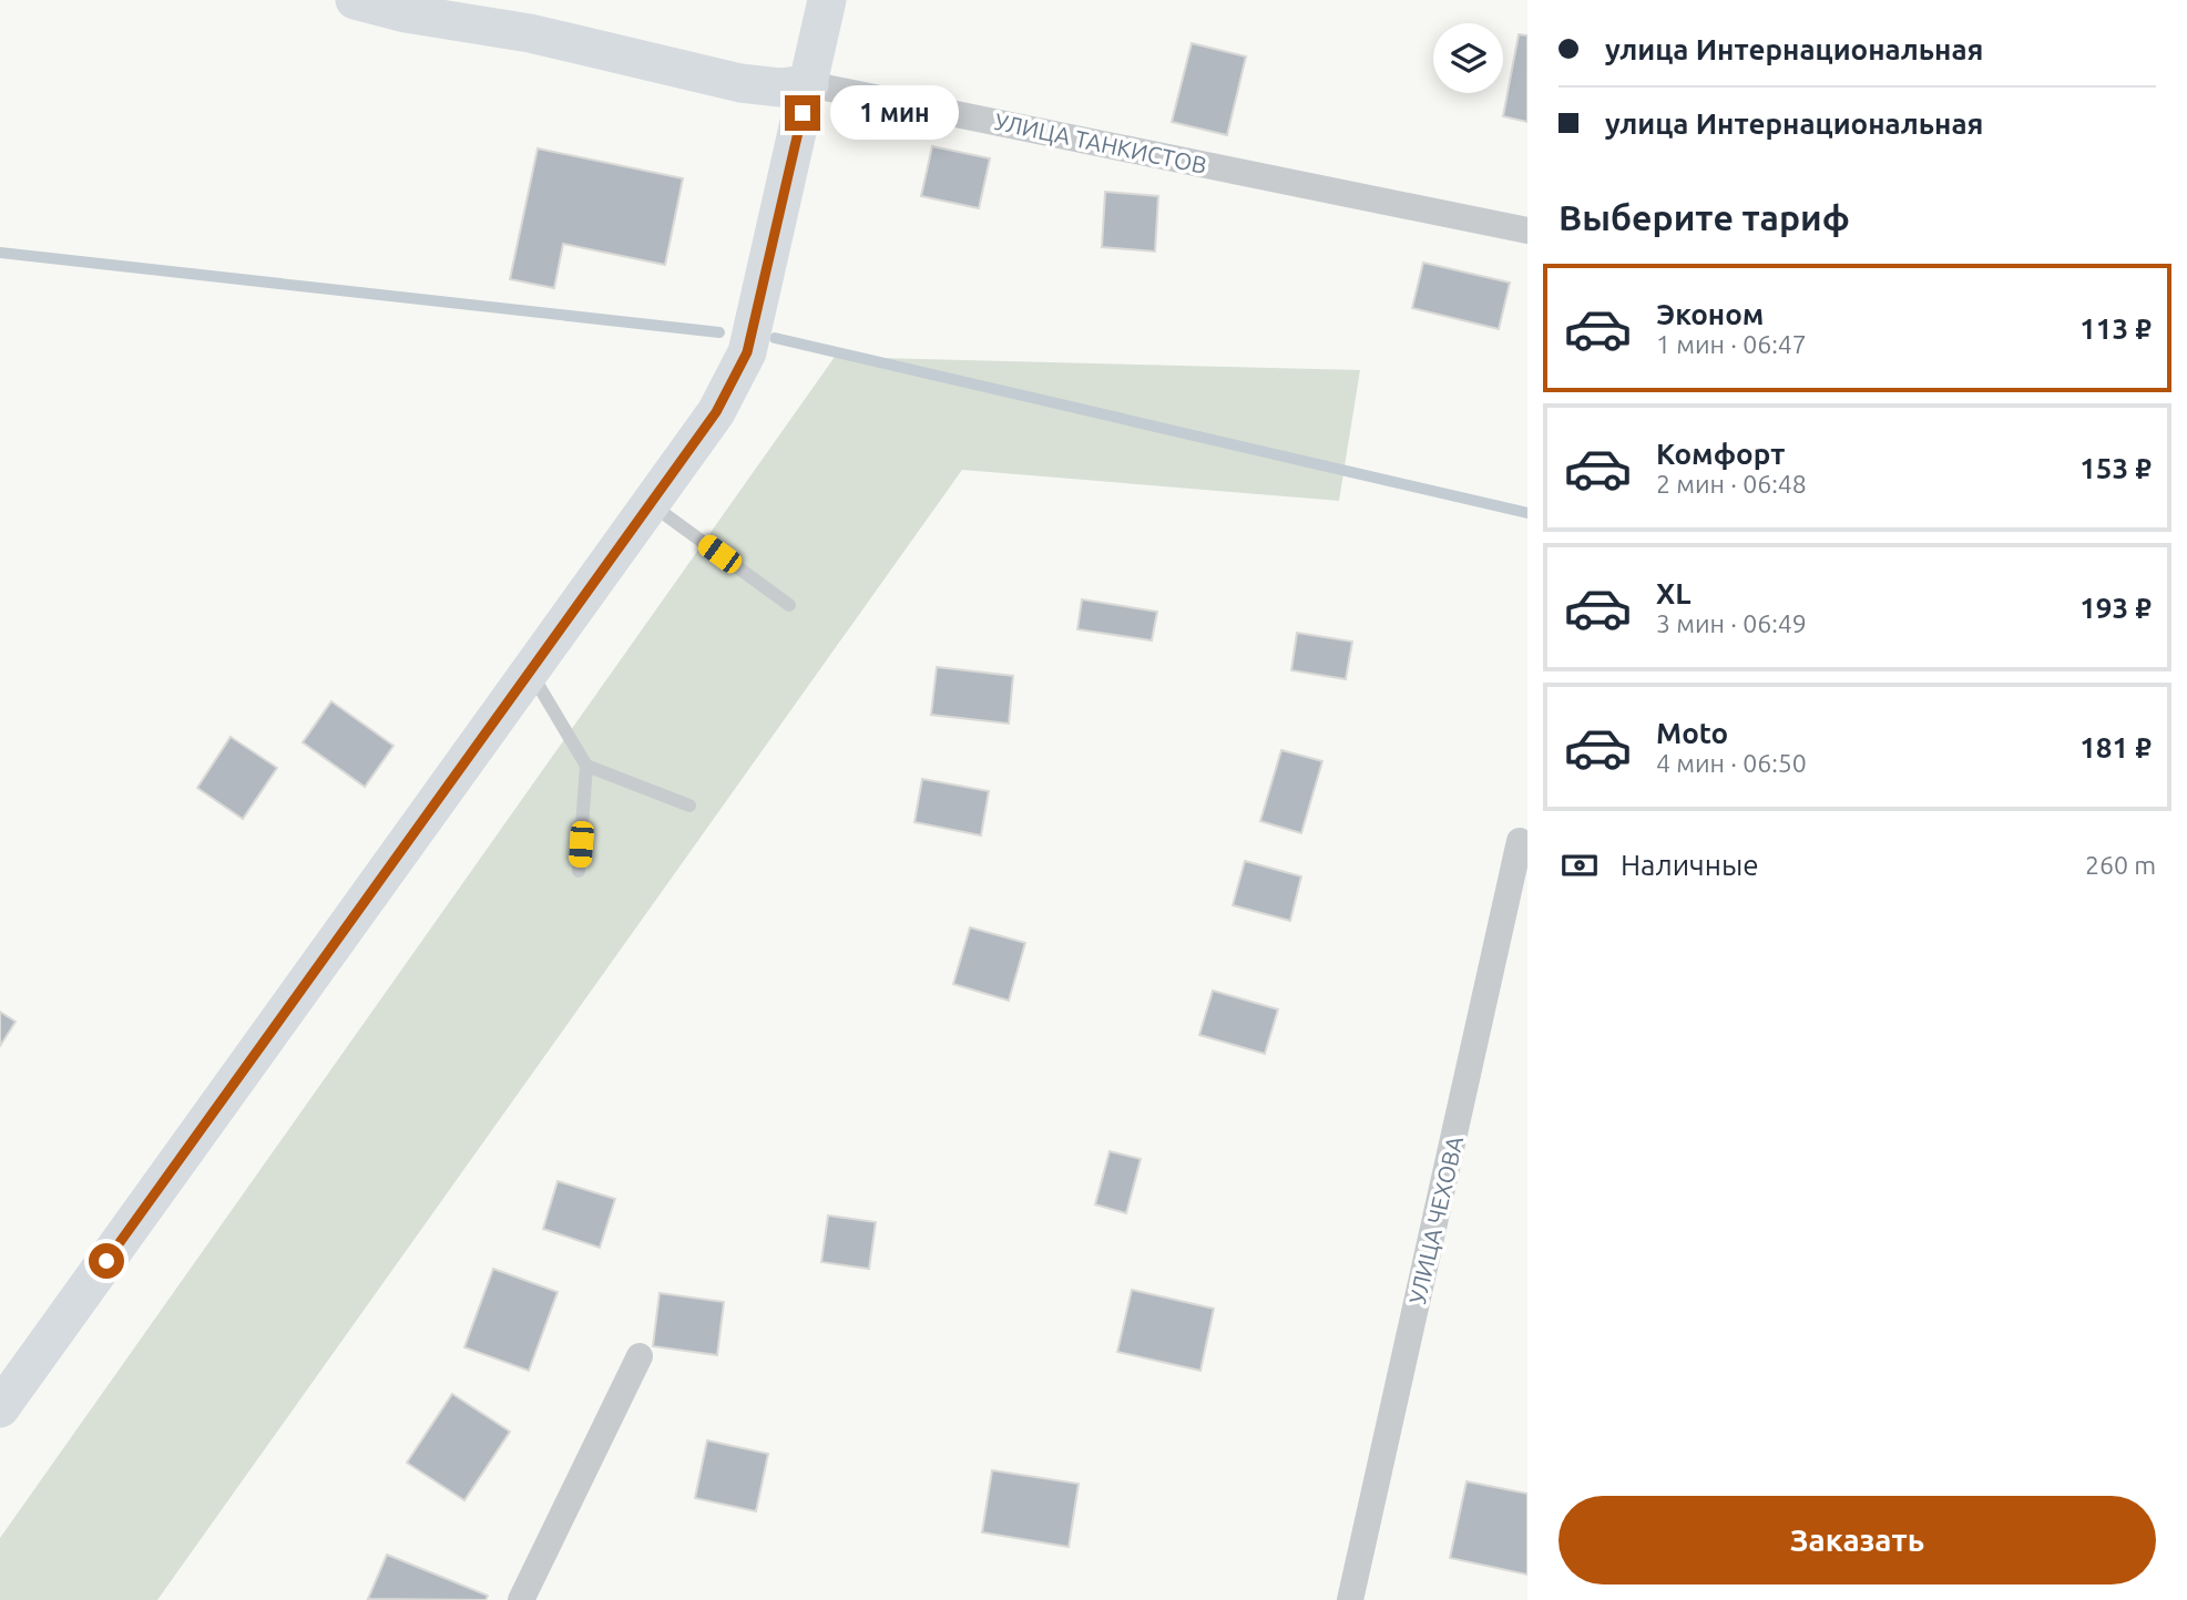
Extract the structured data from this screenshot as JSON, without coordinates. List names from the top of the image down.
{
  "streets": {
    "main road": ["УЛИЦА ТАНКИСТОВ"],
    "street": ["УЛИЦА ЧЕХОВА"]
  },
  "page": {
    "banner": ["улица Интернациональная", "улица Интернациональная"],
    "bubble": "1 мин",
    "heading": "Выберите тариф",
    "list": [
      {
        "name": "Эконом",
        "note": "1 мин · 06:47",
        "value": "113 ₽"
      },
      {
        "name": "Комфорт",
        "note": "2 мин · 06:48",
        "value": "153 ₽"
      },
      {
        "name": "XL",
        "note": "3 мин · 06:49",
        "value": "193 ₽"
      },
      {
        "name": "Moto",
        "note": "4 мин · 06:50",
        "value": "181 ₽"
      }
    ],
    "pay": ["Наличные", "260 m"],
    "buttons": "Заказать"
  }
}
